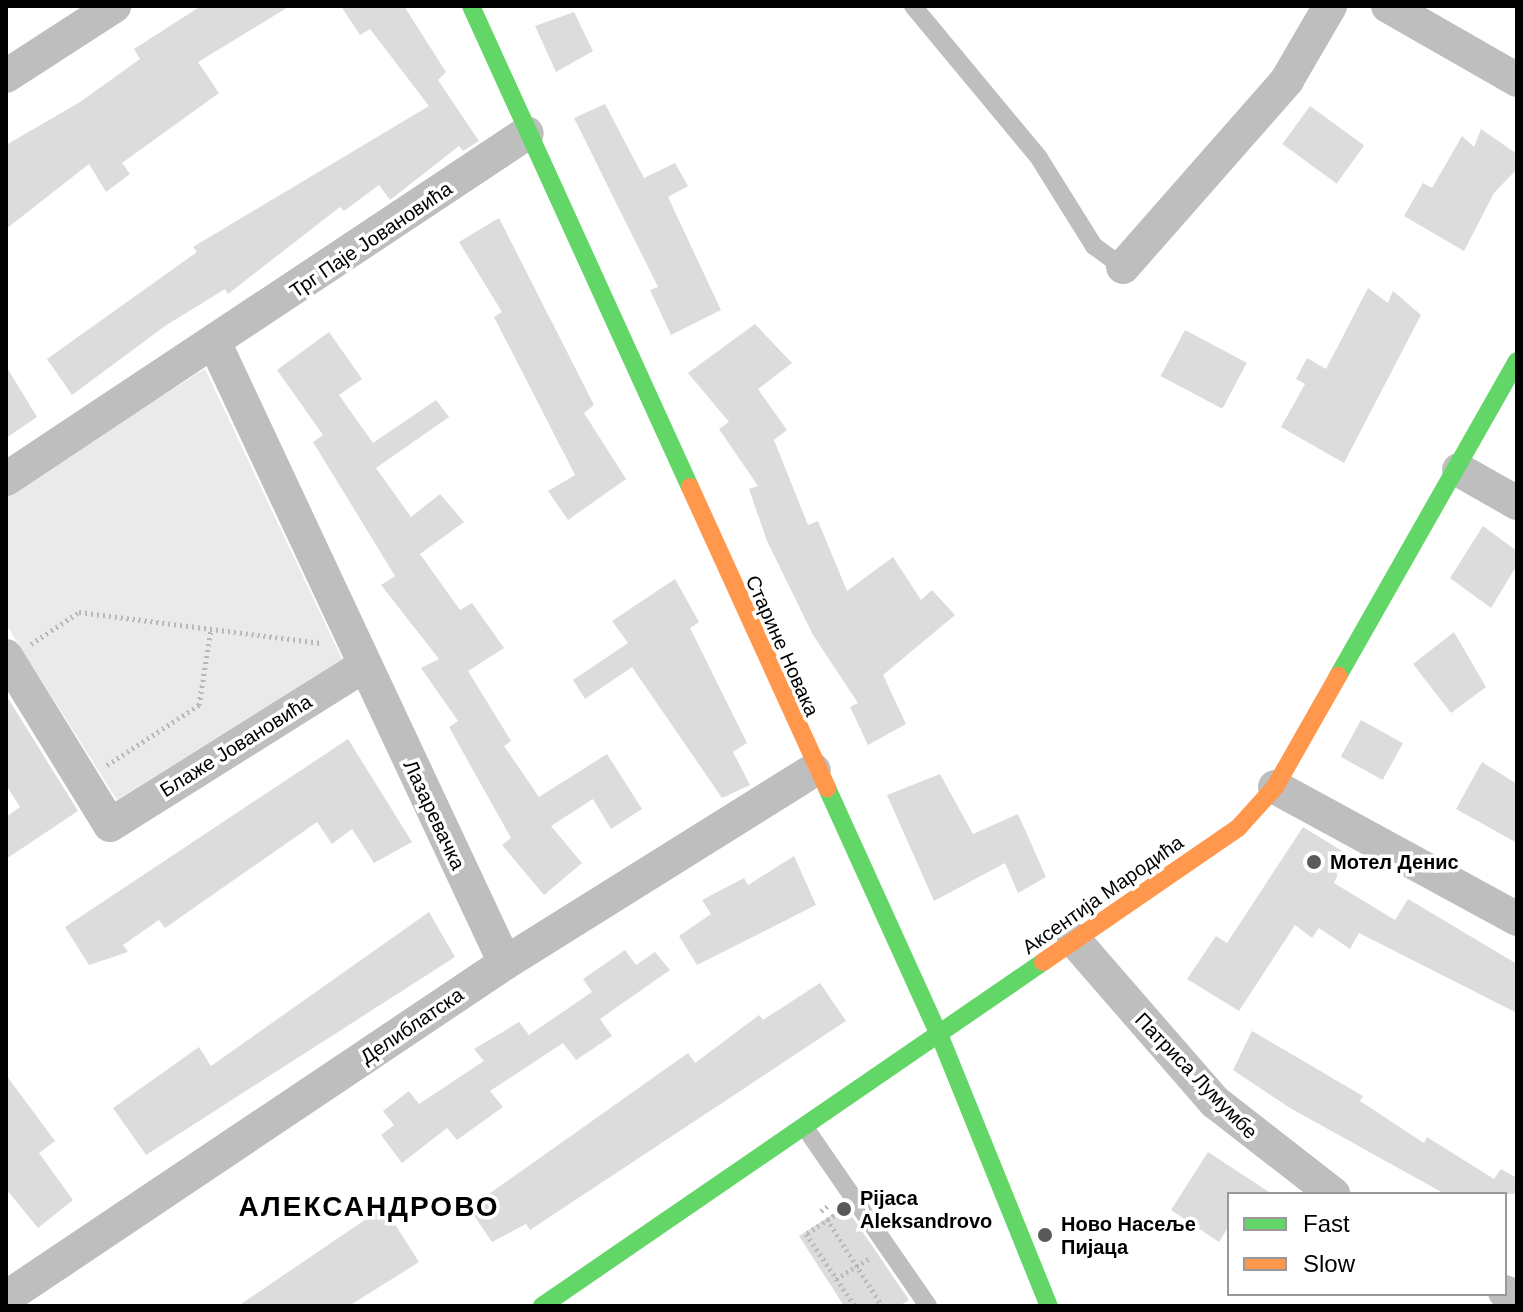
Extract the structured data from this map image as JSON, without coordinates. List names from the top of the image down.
{
  "streets": {
    "street": [
      "Трг Паје Јовановића",
      "Старине Новака",
      "Блаже Јовановића",
      "Лазаревачка",
      "Аксентија Мародића",
      "Делиблатска",
      "Патриса Лумумбе"
    ]
  },
  "crossings": [
    ["Трг Паје Јовановића", "Старине Новака"],
    ["Старине Новака", "Аксентија Мародића"],
    ["Старине Новака", "Делиблатска"],
    ["Блаже Јовановића", "Лазаревачка"],
    ["Лазаревачка", "Делиблатска"],
    ["Аксентија Мародића", "Патриса Лумумбе"]
  ],
  "districts": ["АЛЕКСАНДРОВО"],
  "places": ["Мотел Денис", "Pijaca Aleksandrovo", "Ново Насеље Пијаца"],
  "legend": ["Fast", "Slow"]
}
